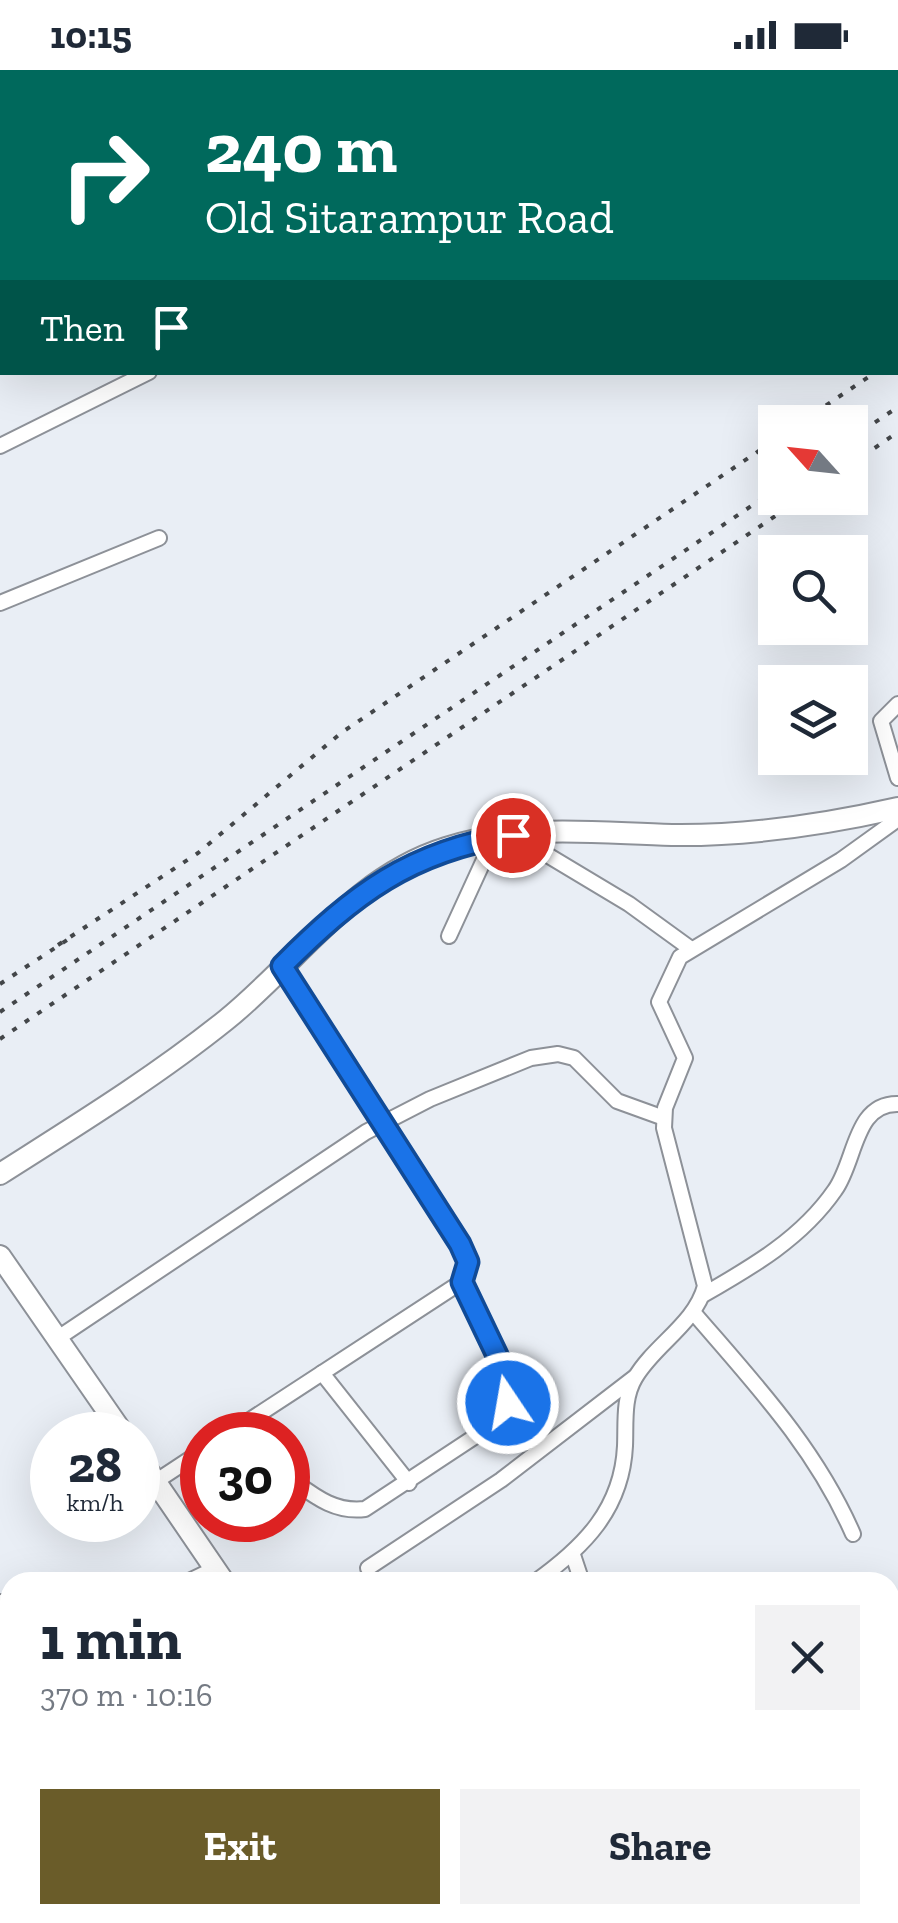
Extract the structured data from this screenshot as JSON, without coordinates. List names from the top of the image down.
{
  "north": "top left",
  "page": {
    "status": "10:15",
    "turn": ["240 m", "Old Sitarampur Road"],
    "then": "Then",
    "speed": "28 km/h",
    "limit": "30",
    "heading": ["1 min", "370 m · 10:16"],
    "buttons": ["Exit", "Share"]
  }
}
